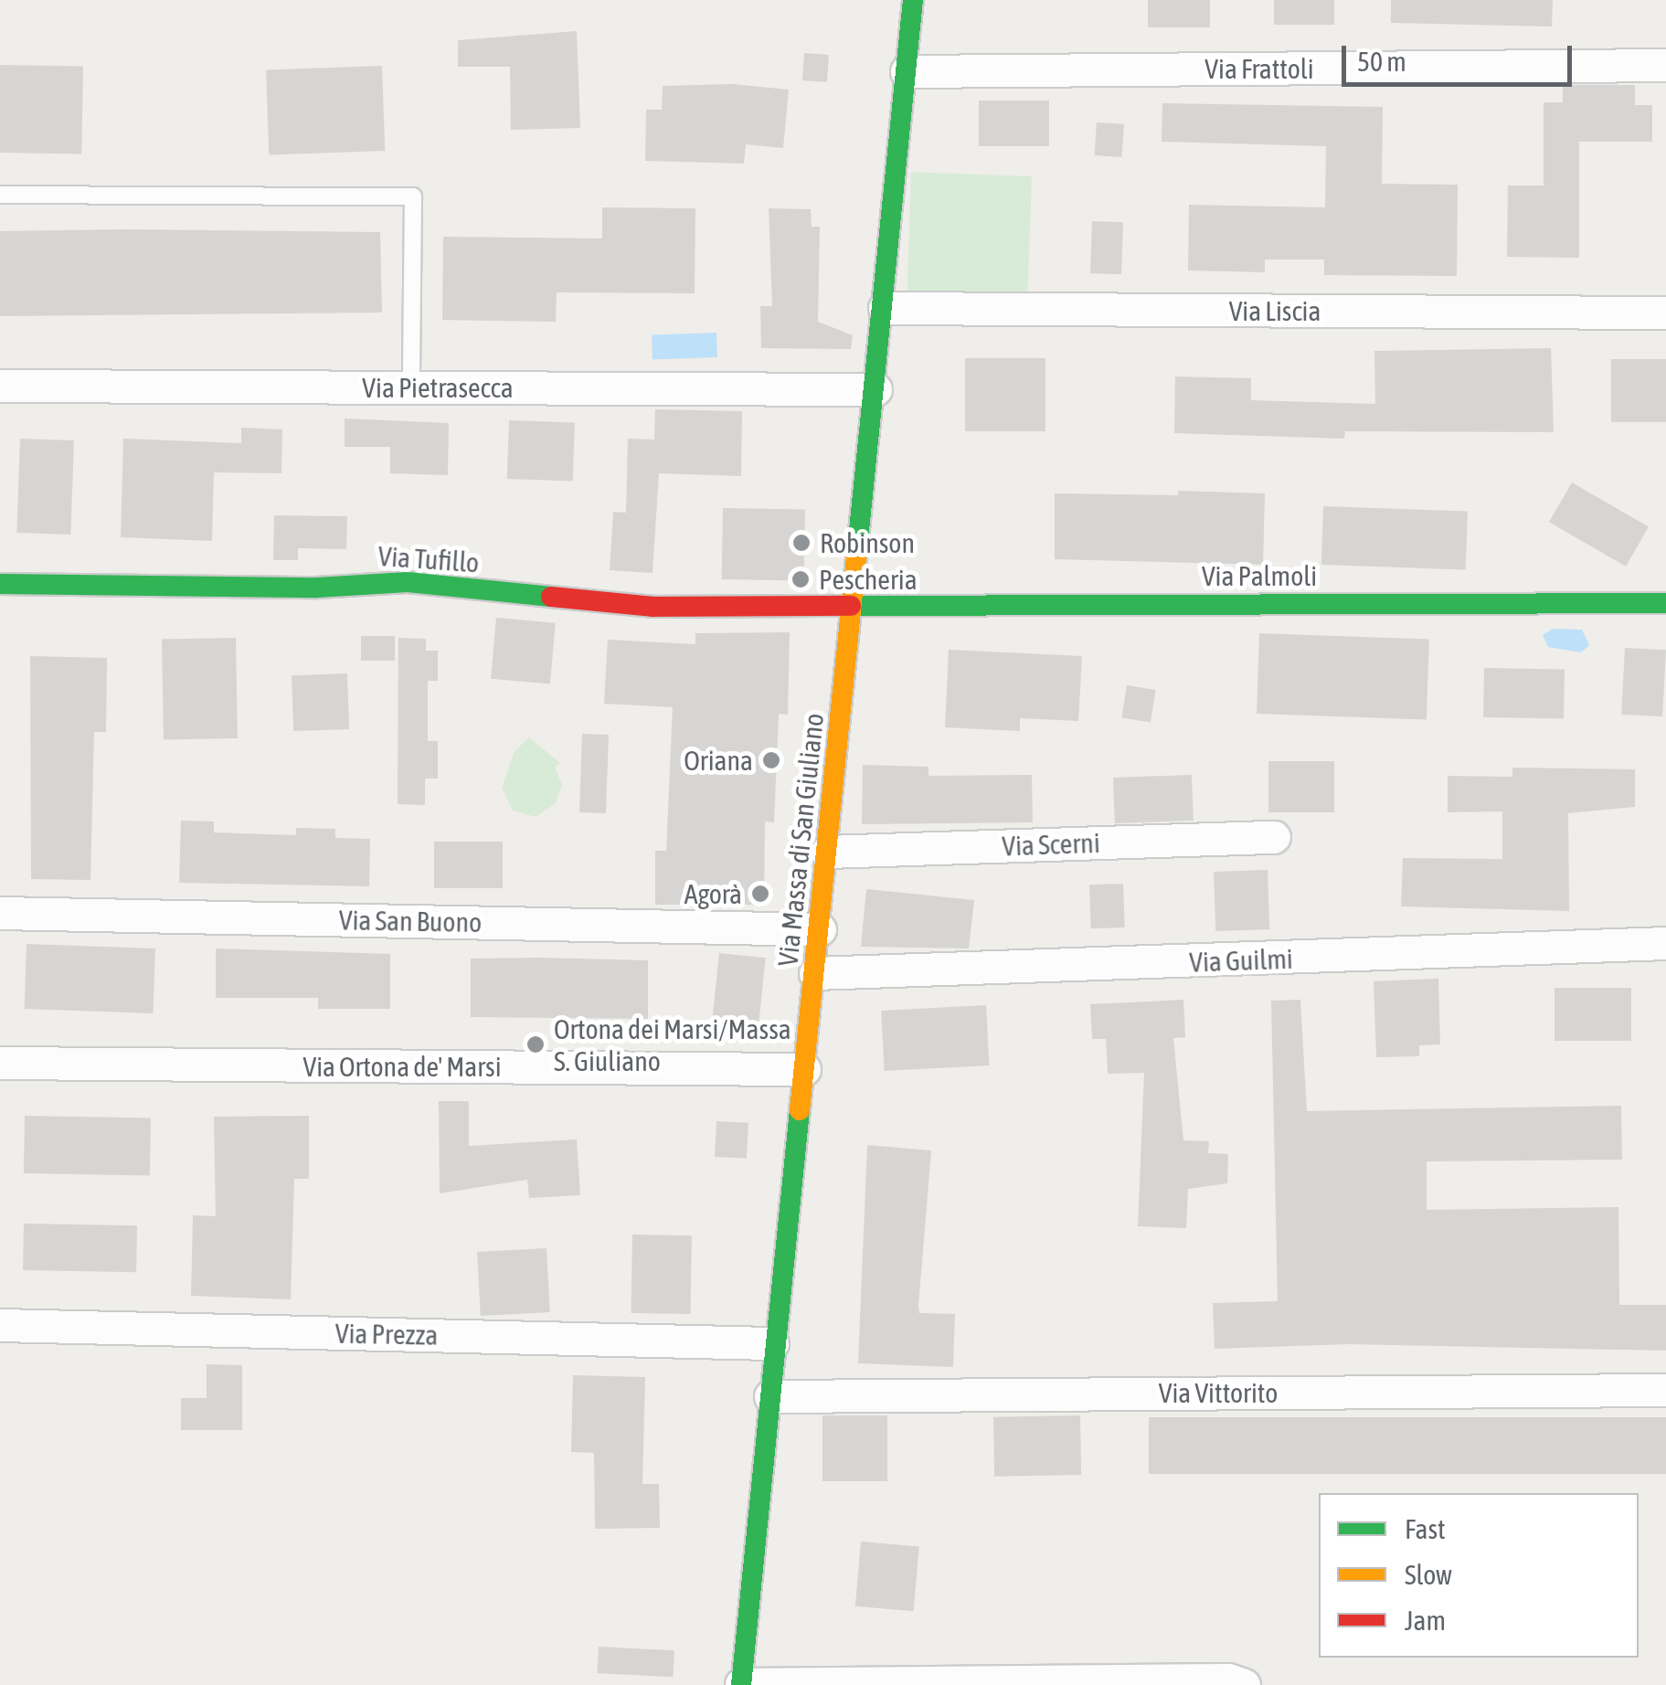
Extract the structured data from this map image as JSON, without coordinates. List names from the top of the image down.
{
  "streets": {
    "street": [
      "Via Frattoli",
      "Via Liscia",
      "Via Pietrasecca",
      "Via Tufillo",
      "Via Palmoli",
      "Via Massa di San Giuliano",
      "Via Scerni",
      "Via San Buono",
      "Via Guilmi",
      "Via Ortona de' Marsi",
      "Via Prezza",
      "Via Vittorito"
    ]
  },
  "crossings": [
    ["Via Frattoli", "Via Massa di San Giuliano"],
    ["Via Liscia", "Via Massa di San Giuliano"],
    ["Via Pietrasecca", "Via Massa di San Giuliano"],
    ["Via Tufillo", "Via Palmoli"],
    ["Via Tufillo", "Via Massa di San Giuliano"],
    ["Via Palmoli", "Via Massa di San Giuliano"],
    ["Via Massa di San Giuliano", "Via Scerni"],
    ["Via Massa di San Giuliano", "Via San Buono"],
    ["Via Massa di San Giuliano", "Via Guilmi"],
    ["Via Massa di San Giuliano", "Via Ortona de' Marsi"],
    ["Via Massa di San Giuliano", "Via Prezza"],
    ["Via Massa di San Giuliano", "Via Vittorito"]
  ],
  "places": [
    "Robinson",
    "Pescheria",
    "Oriana",
    "Agorà",
    "Ortona dei Marsi/Massa S. Giuliano"
  ],
  "legend": ["Fast", "Slow", "Jam"],
  "scale_bar": "50 m"
}
